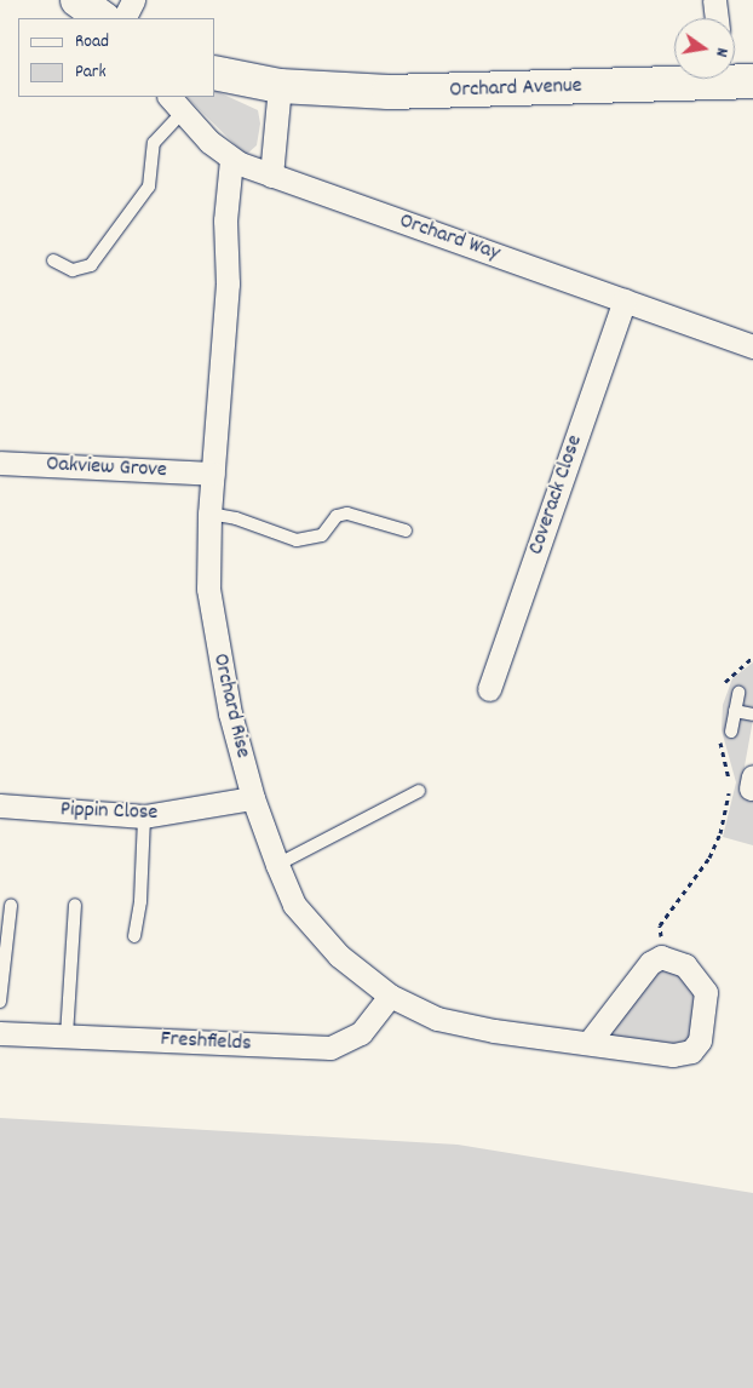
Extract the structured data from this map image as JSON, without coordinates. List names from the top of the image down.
{
  "streets": {
    "street": [
      "Orchard Avenue",
      "Orchard Way",
      "Oakview Grove",
      "Coverack Close",
      "Orchard Rise",
      "Pippin Close",
      "Freshfields"
    ]
  },
  "crossings": [
    ["Orchard Way", "Coverack Close"],
    ["Orchard Way", "Orchard Rise"],
    ["Oakview Grove", "Orchard Rise"],
    ["Orchard Rise", "Pippin Close"],
    ["Orchard Rise", "Freshfields"]
  ],
  "legend": ["Road", "Park"],
  "north": "right"
}
